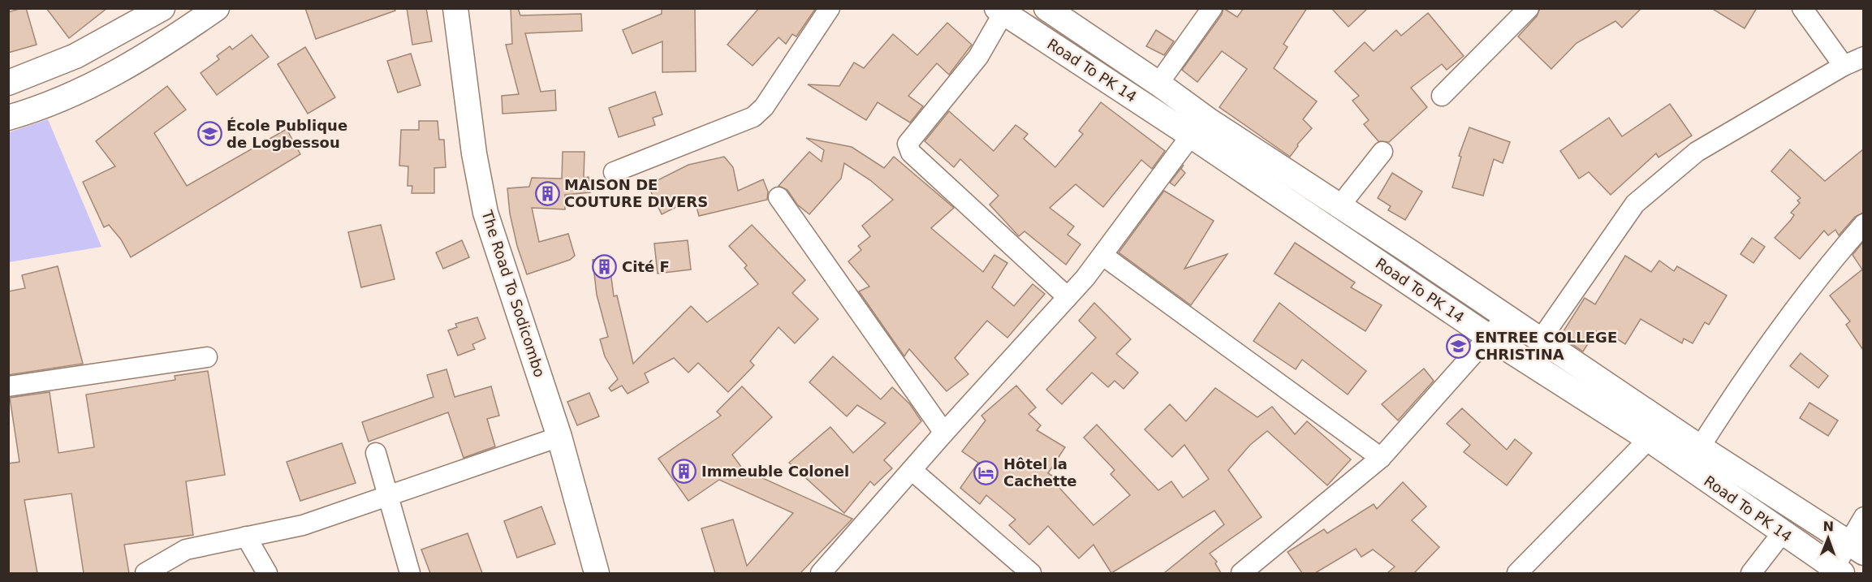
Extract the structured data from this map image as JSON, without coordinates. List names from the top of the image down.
{
  "streets": {
    "main road": ["Road To PK 14", "The Road To Sodicombo"]
  },
  "places": {
    "school or university": ["École Publique de Logbessou", "ENTREE COLLEGE CHRISTINA"],
    "building": ["MAISON DE COUTURE DIVERS", "Cité F", "Immeuble Colonel"],
    "hotel": ["Hôtel la Cachette"]
  },
  "north": "top"
}
